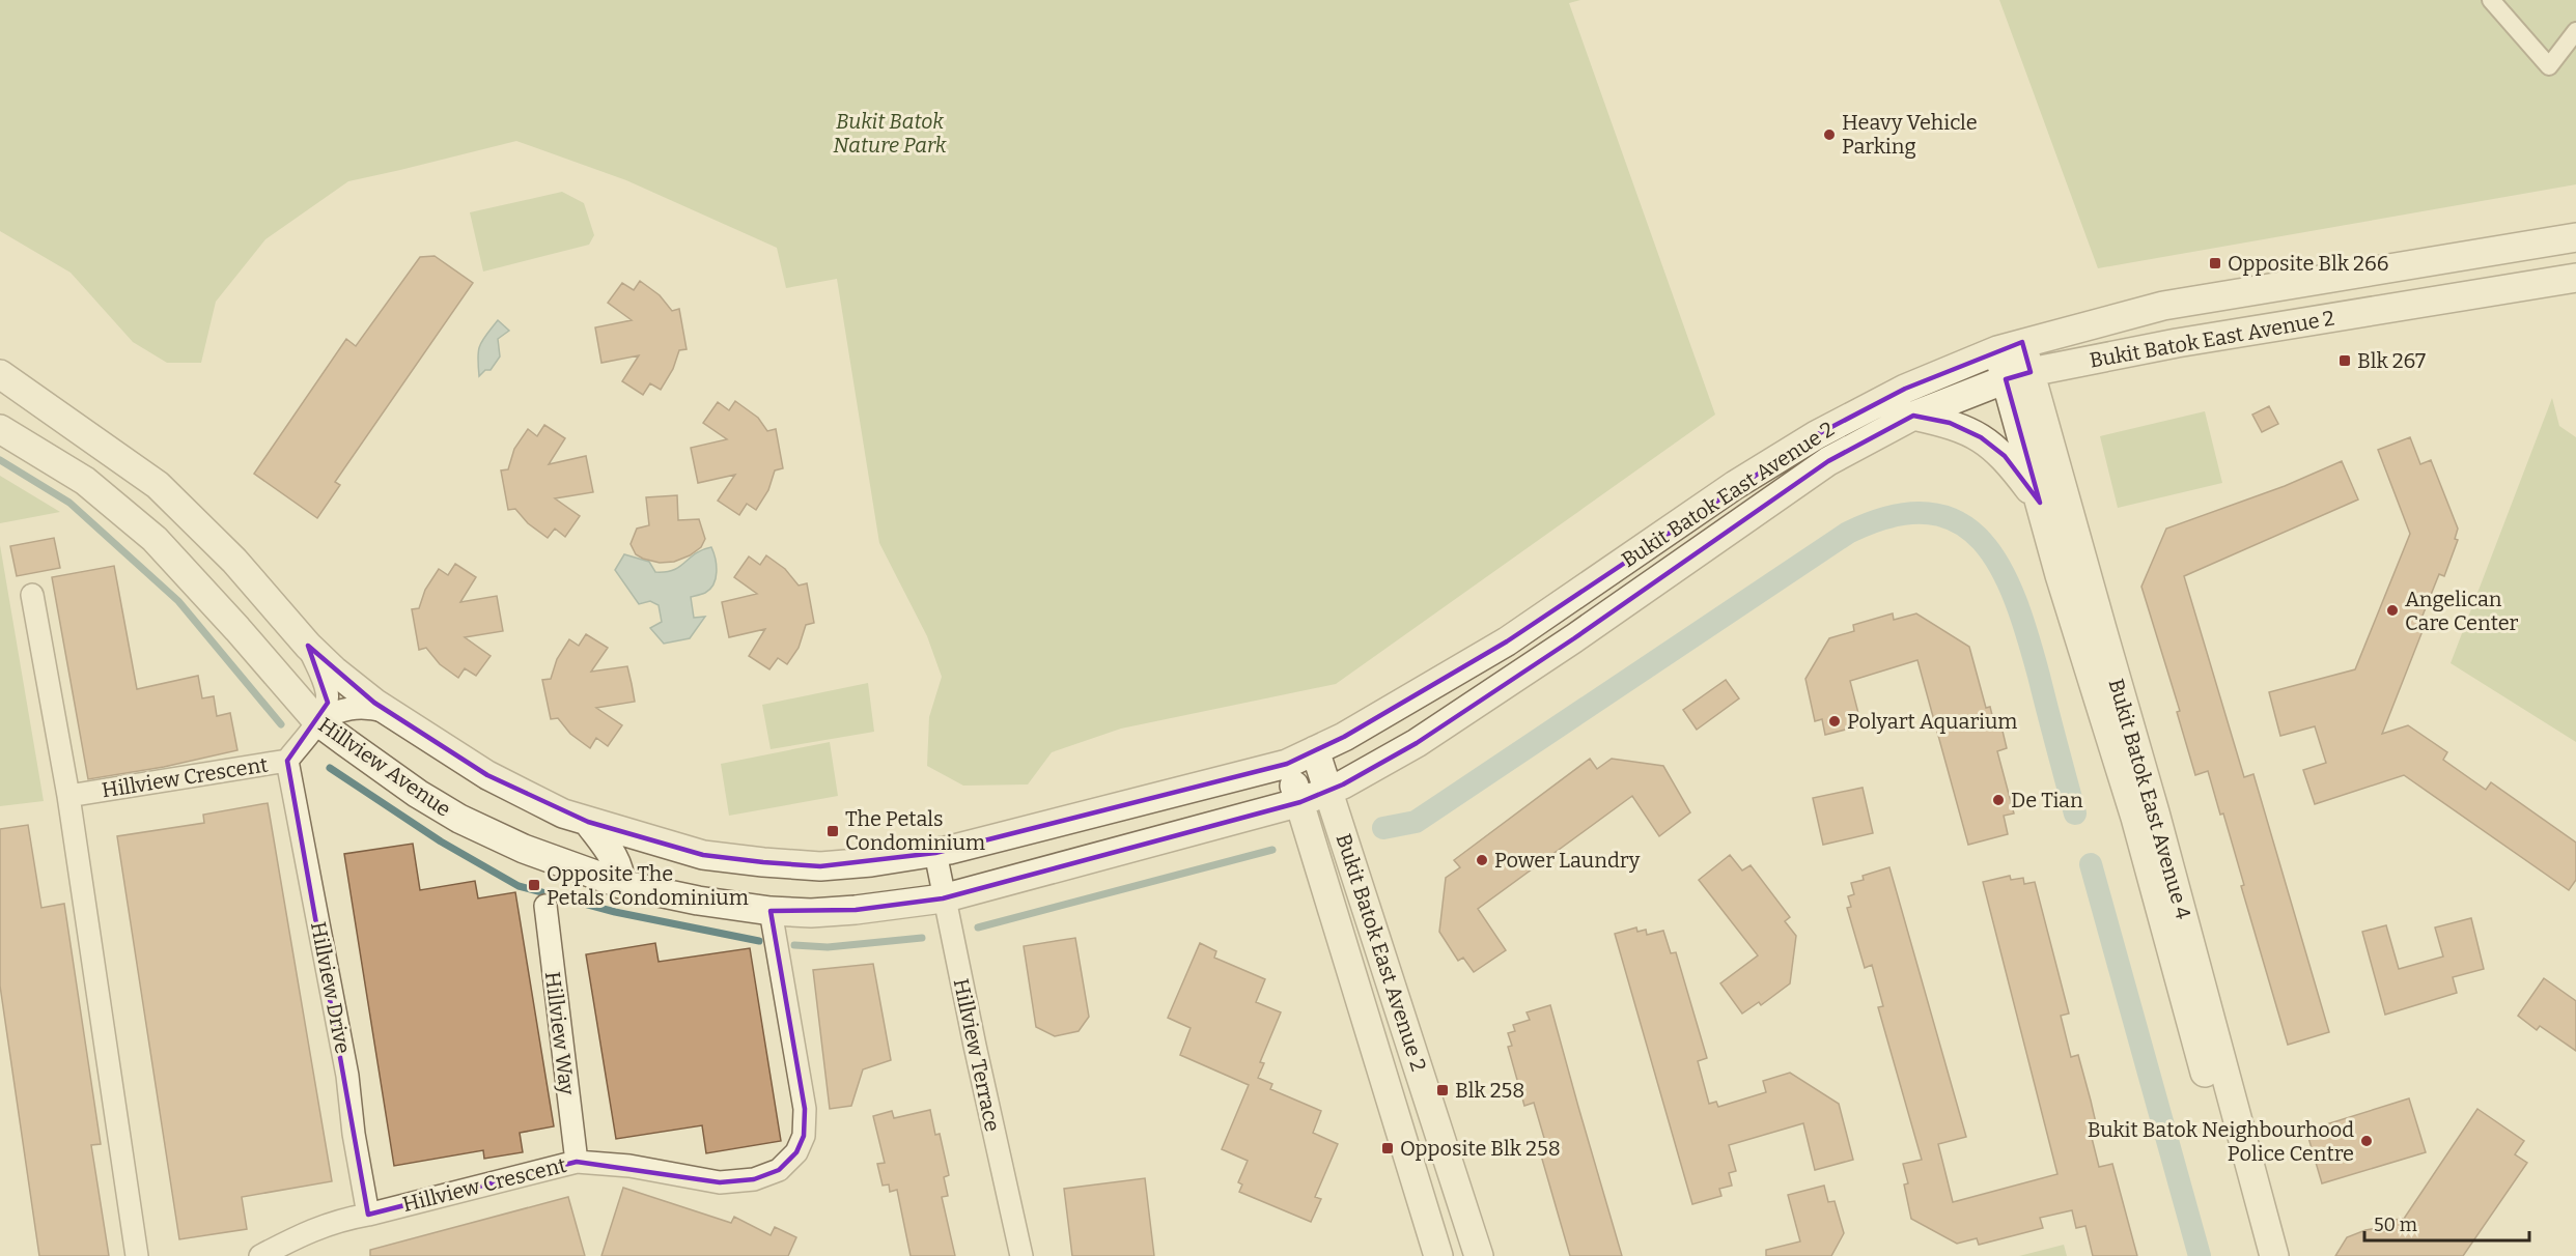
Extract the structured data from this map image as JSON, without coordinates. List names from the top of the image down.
{
  "streets": {
    "street": [
      "Bukit Batok East Avenue 2",
      "Hillview Avenue",
      "Hillview Crescent",
      "Bukit Batok East Avenue 4",
      "Hillview Drive",
      "Hillview Way",
      "Hillview Terrace"
    ]
  },
  "crossings": [
    ["Bukit Batok East Avenue 2", "Hillview Avenue"],
    ["Bukit Batok East Avenue 2", "Bukit Batok East Avenue 4"],
    ["Bukit Batok East Avenue 2", "Hillview Terrace"],
    ["Hillview Avenue", "Hillview Crescent"],
    ["Hillview Avenue", "Hillview Terrace"],
    ["Hillview Crescent", "Hillview Drive"],
    ["Hillview Crescent", "Hillview Way"]
  ],
  "parks": ["Bukit Batok Nature Park"],
  "places": {
    "other": [
      "Heavy Vehicle Parking",
      "Angelican Care Center",
      "Polyart Aquarium",
      "De Tian",
      "Power Laundry",
      "Bukit Batok Neighbourhood Police Centre"
    ],
    "transit": [
      "Opposite Blk 266",
      "Blk 267",
      "The Petals Condominium",
      "Opposite The Petals Condominium",
      "Blk 258",
      "Opposite Blk 258"
    ]
  },
  "scale_bar": "50 m"
}
